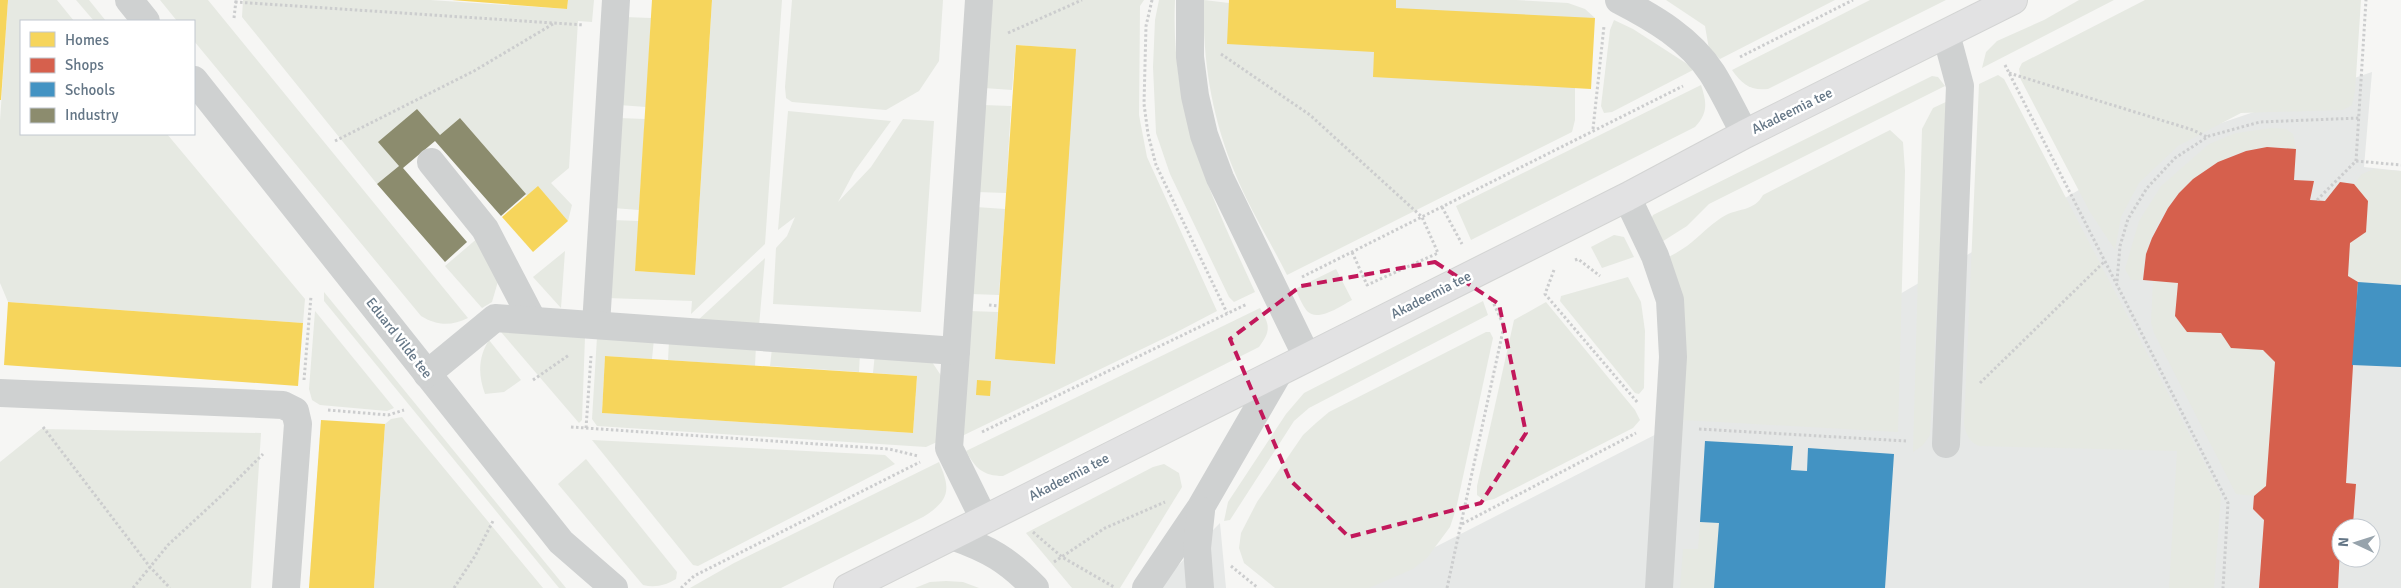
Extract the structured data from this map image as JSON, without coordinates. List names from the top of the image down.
{
  "streets": {
    "main road": ["Akadeemia tee"],
    "street": ["Eduard Vilde tee"]
  },
  "legend": [
    "Homes",
    "Shops",
    "Schools",
    "Industry"
  ],
  "north": "left"
}
